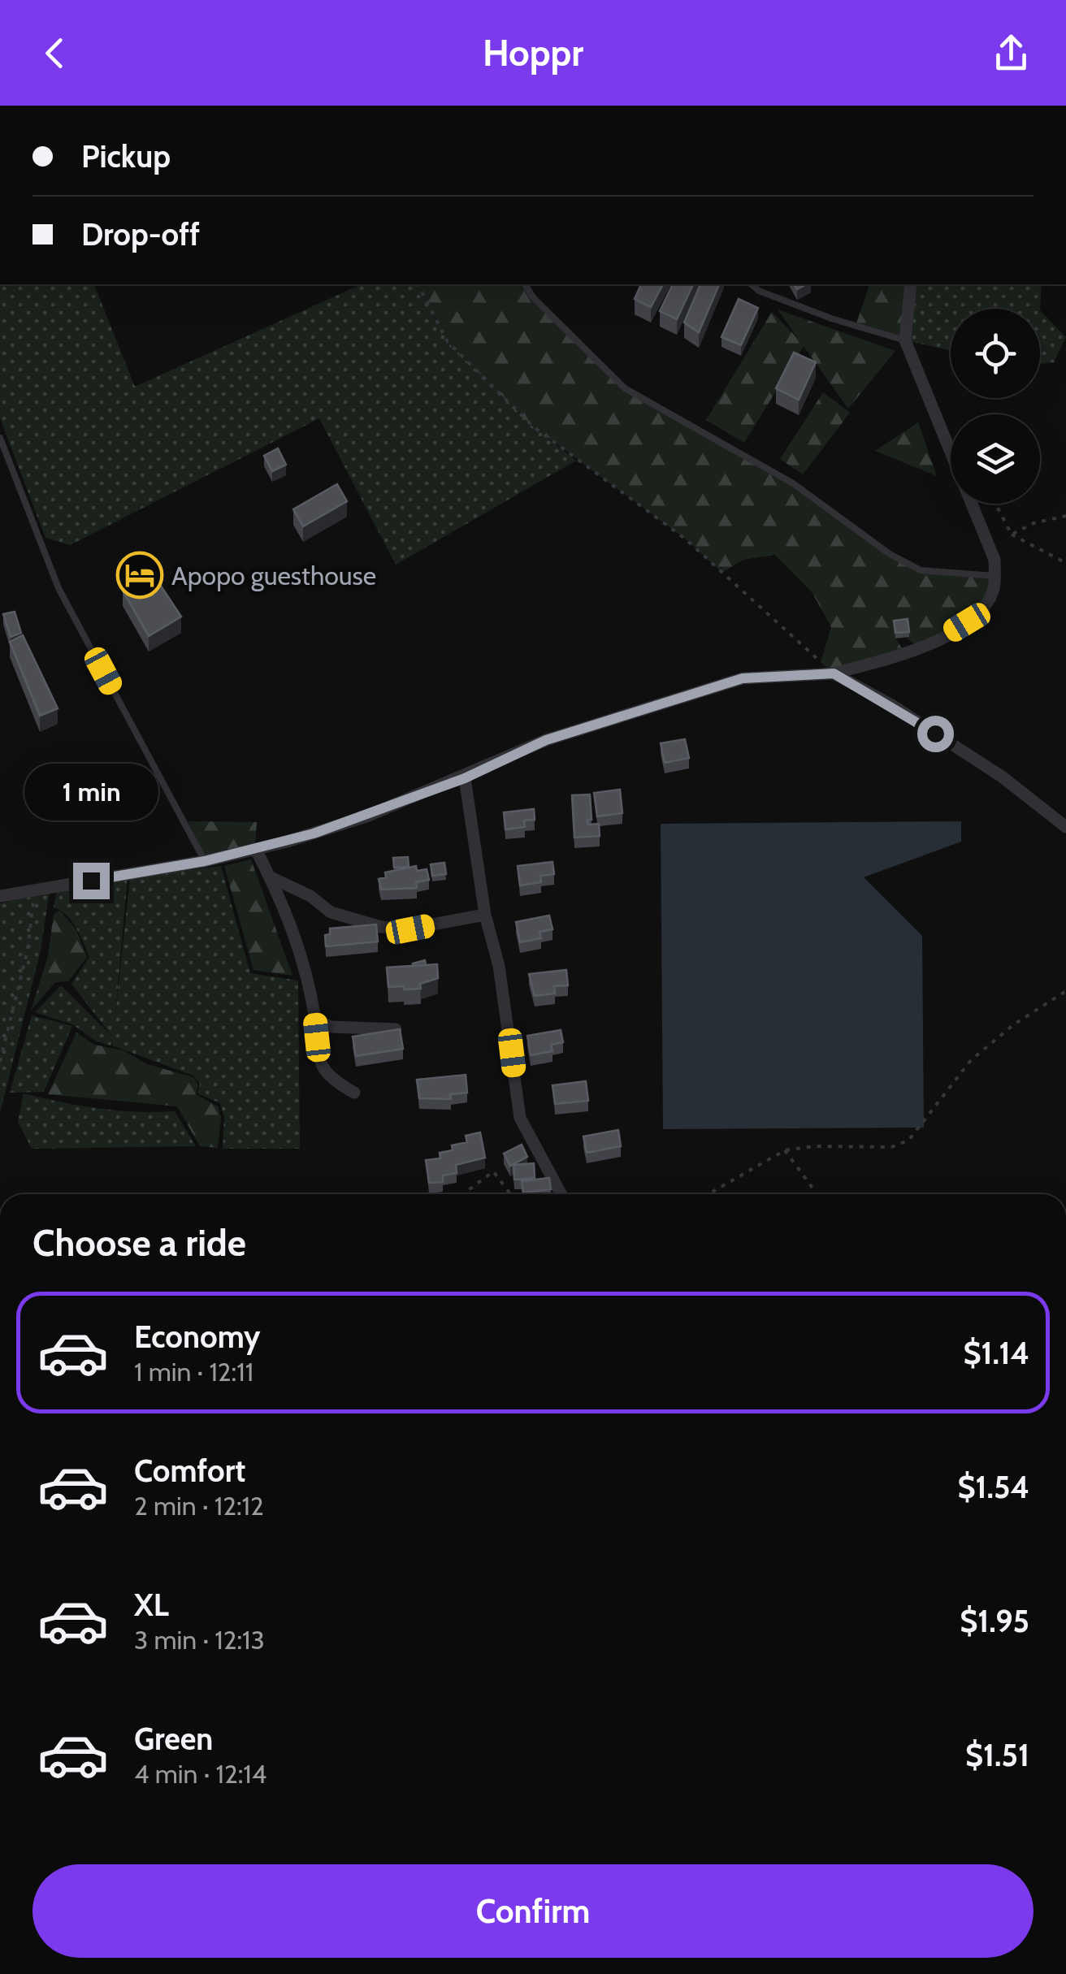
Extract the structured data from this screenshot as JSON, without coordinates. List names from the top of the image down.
{
  "places": {
    "hotel": ["Apopo guesthouse"]
  },
  "page": {
    "header": "Hoppr",
    "banner": ["Pickup", "Drop-off"],
    "bubble": "1 min",
    "heading": "Choose a ride",
    "list": [
      {
        "name": "Economy",
        "note": "1 min · 12:11",
        "value": "$1.14"
      },
      {
        "name": "Comfort",
        "note": "2 min · 12:12",
        "value": "$1.54"
      },
      {
        "name": "XL",
        "note": "3 min · 12:13",
        "value": "$1.95"
      },
      {
        "name": "Green",
        "note": "4 min · 12:14",
        "value": "$1.51"
      }
    ],
    "buttons": "Confirm"
  }
}
